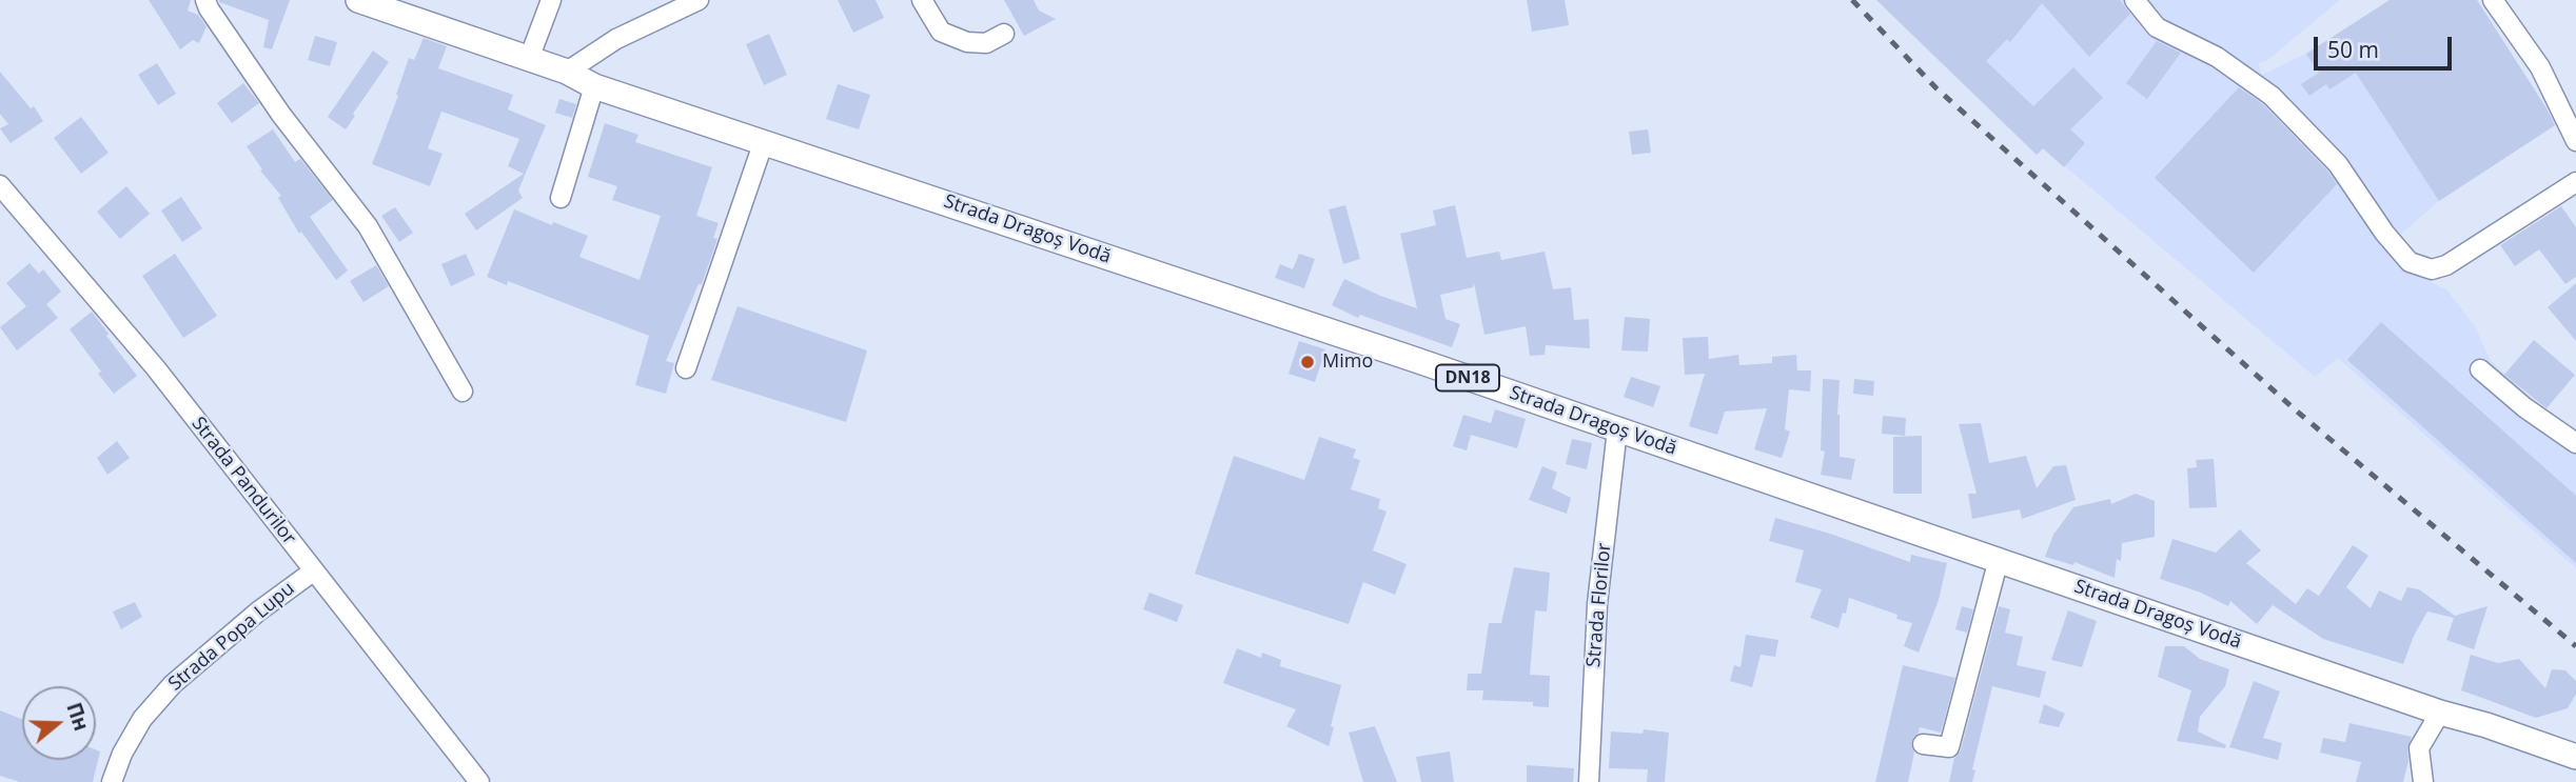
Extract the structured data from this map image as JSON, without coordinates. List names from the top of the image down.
{
  "streets": {
    "main road": ["Strada Dragoș Vodă", "DN18"],
    "street": ["Strada Pandurilor", "Strada Florilor", "Strada Popa Lupu"]
  },
  "crossings": [
    ["Strada Dragoș Vodă", "Strada Florilor"],
    ["Strada Pandurilor", "Strada Popa Lupu"]
  ],
  "places": ["Mimo"],
  "scale_bar": "50 m",
  "north": "right"
}
